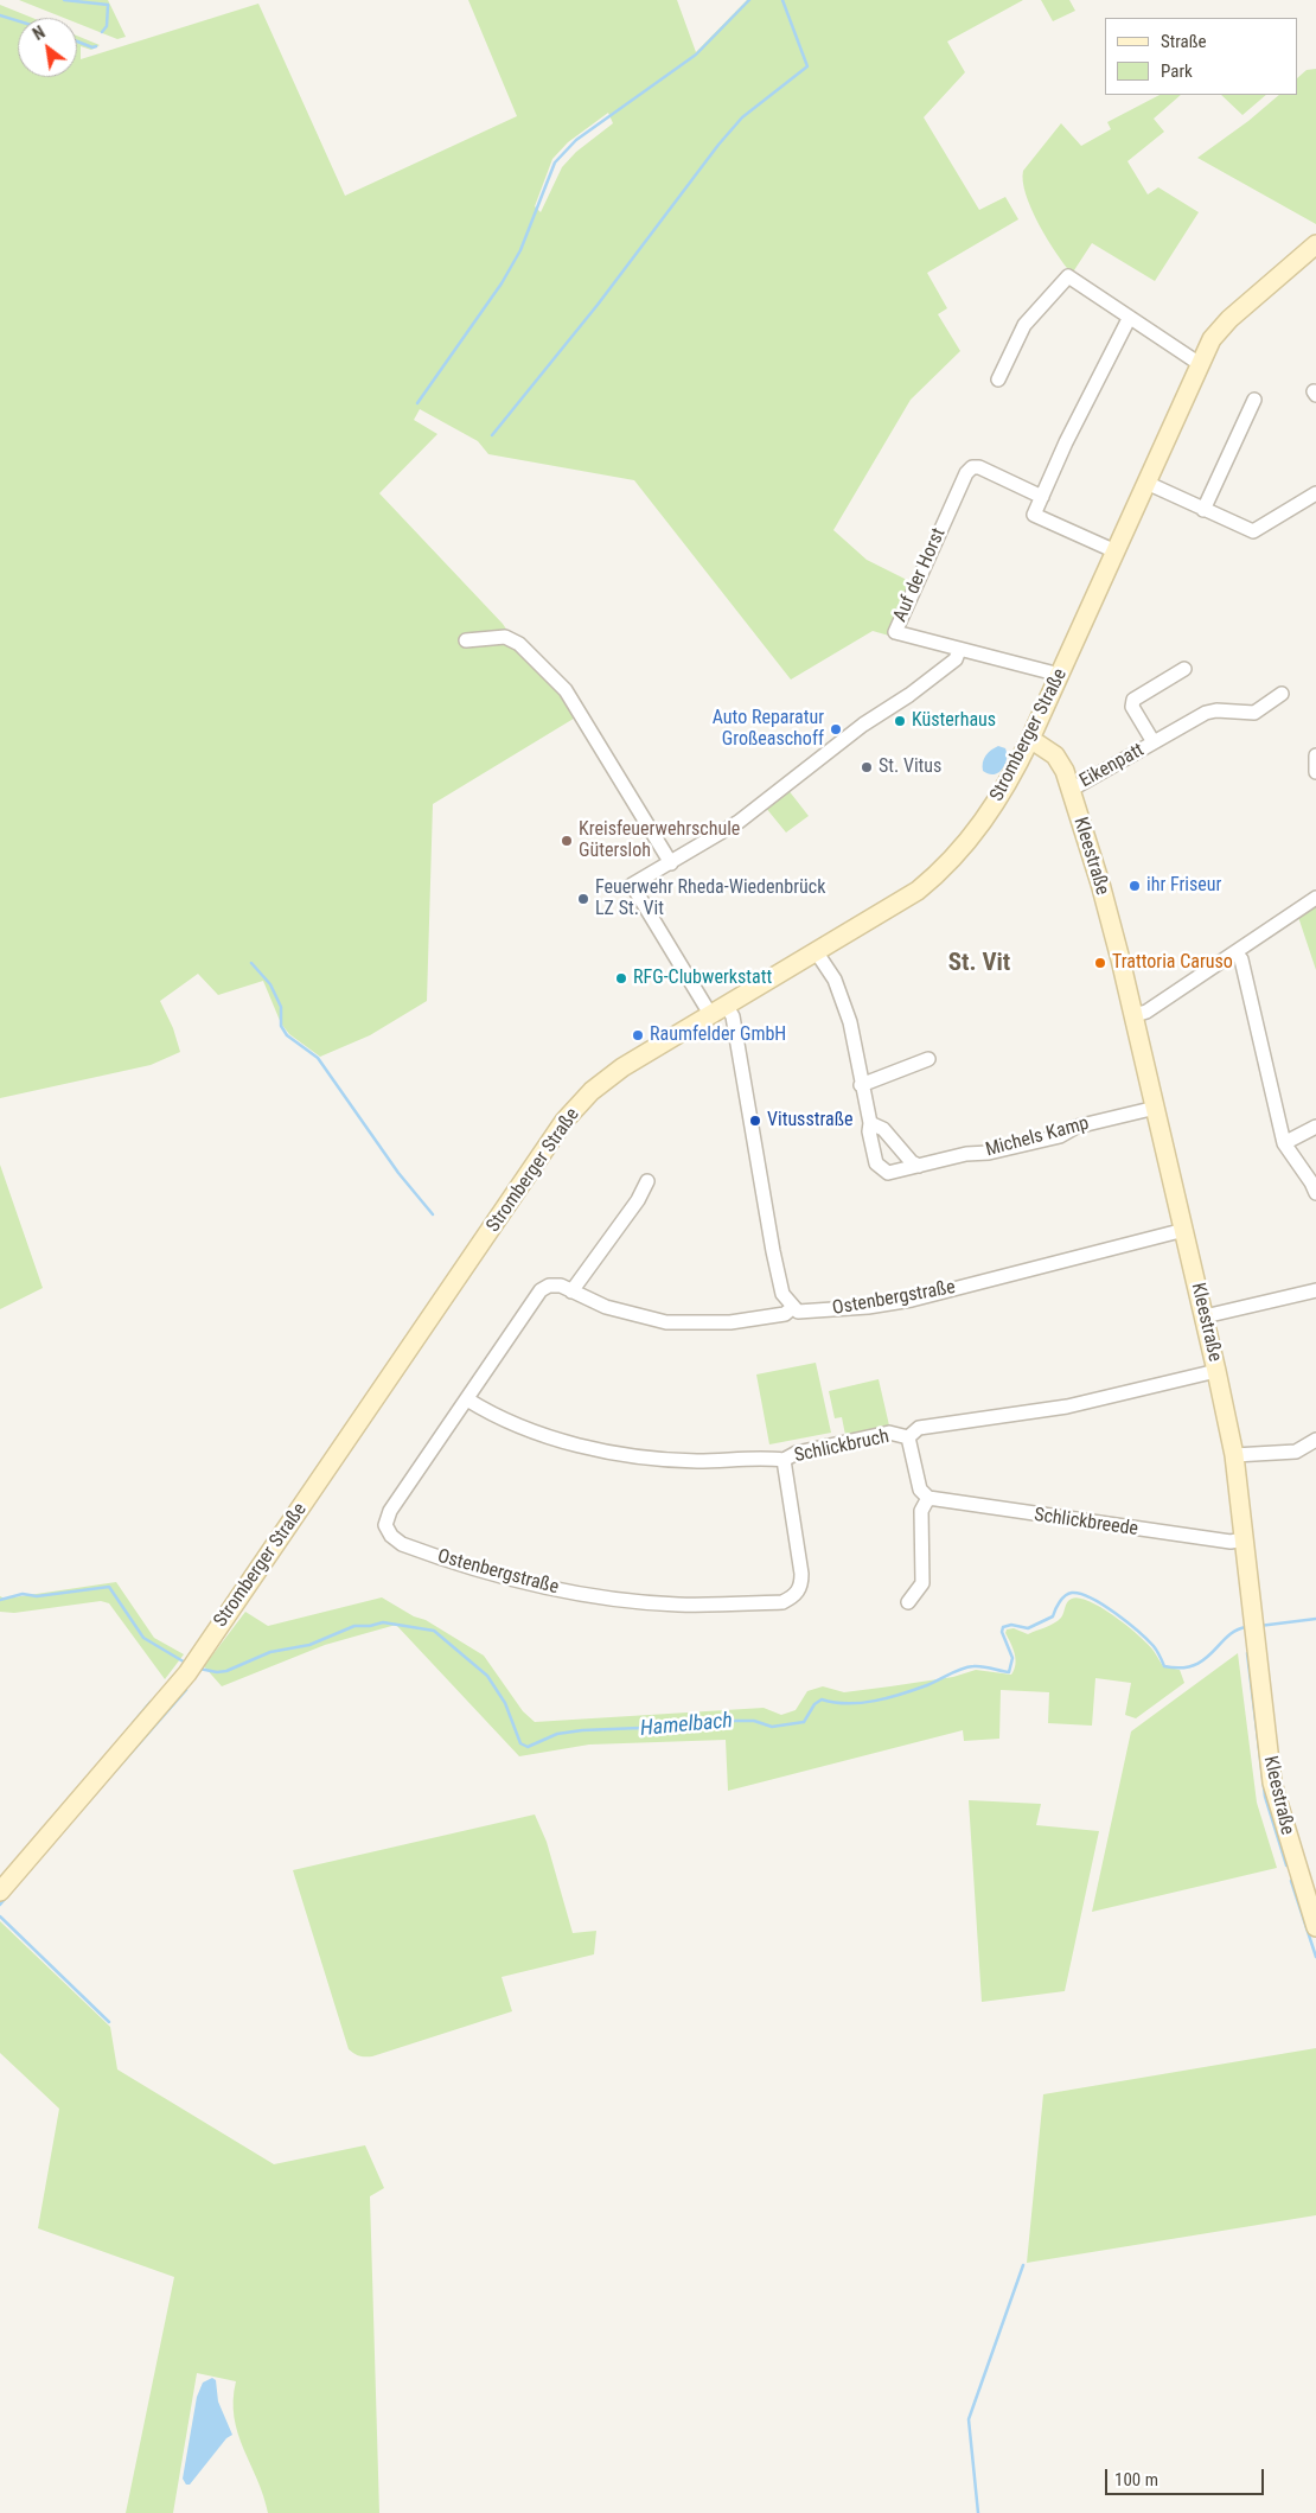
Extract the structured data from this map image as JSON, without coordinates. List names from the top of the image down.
{
  "streets": {
    "main road": ["Stromberger Straße", "Kleestraße"],
    "street": [
      "Auf der Horst",
      "Eikenpatt",
      "Michels Kamp",
      "Ostenbergstraße",
      "Schlickbruch",
      "Schlickbreede"
    ]
  },
  "crossings": [
    ["Auf der Horst", "Stromberger Straße"],
    ["Stromberger Straße", "Kleestraße"],
    ["Stromberger Straße", "Michels Kamp"],
    ["Eikenpatt", "Kleestraße"],
    ["Kleestraße", "Michels Kamp"],
    ["Kleestraße", "Ostenbergstraße"],
    ["Kleestraße", "Schlickbruch"],
    ["Kleestraße", "Schlickbreede"],
    ["Ostenbergstraße", "Schlickbruch"]
  ],
  "districts": ["St. Vit"],
  "water": ["Hamelbach"],
  "places": [
    "Küsterhaus",
    "Auto Reparatur Großeaschoff",
    "St. Vitus",
    "Kreisfeuerwehrschule Gütersloh",
    "ihr Friseur",
    "Feuerwehr Rheda-Wiedenbrück LZ St. Vit",
    "Trattoria Caruso",
    "RFG-Clubwerkstatt",
    "Raumfelder GmbH",
    "Vitusstraße"
  ],
  "legend": ["Straße", "Park"],
  "scale_bar": "100 m",
  "north": "top left"
}
